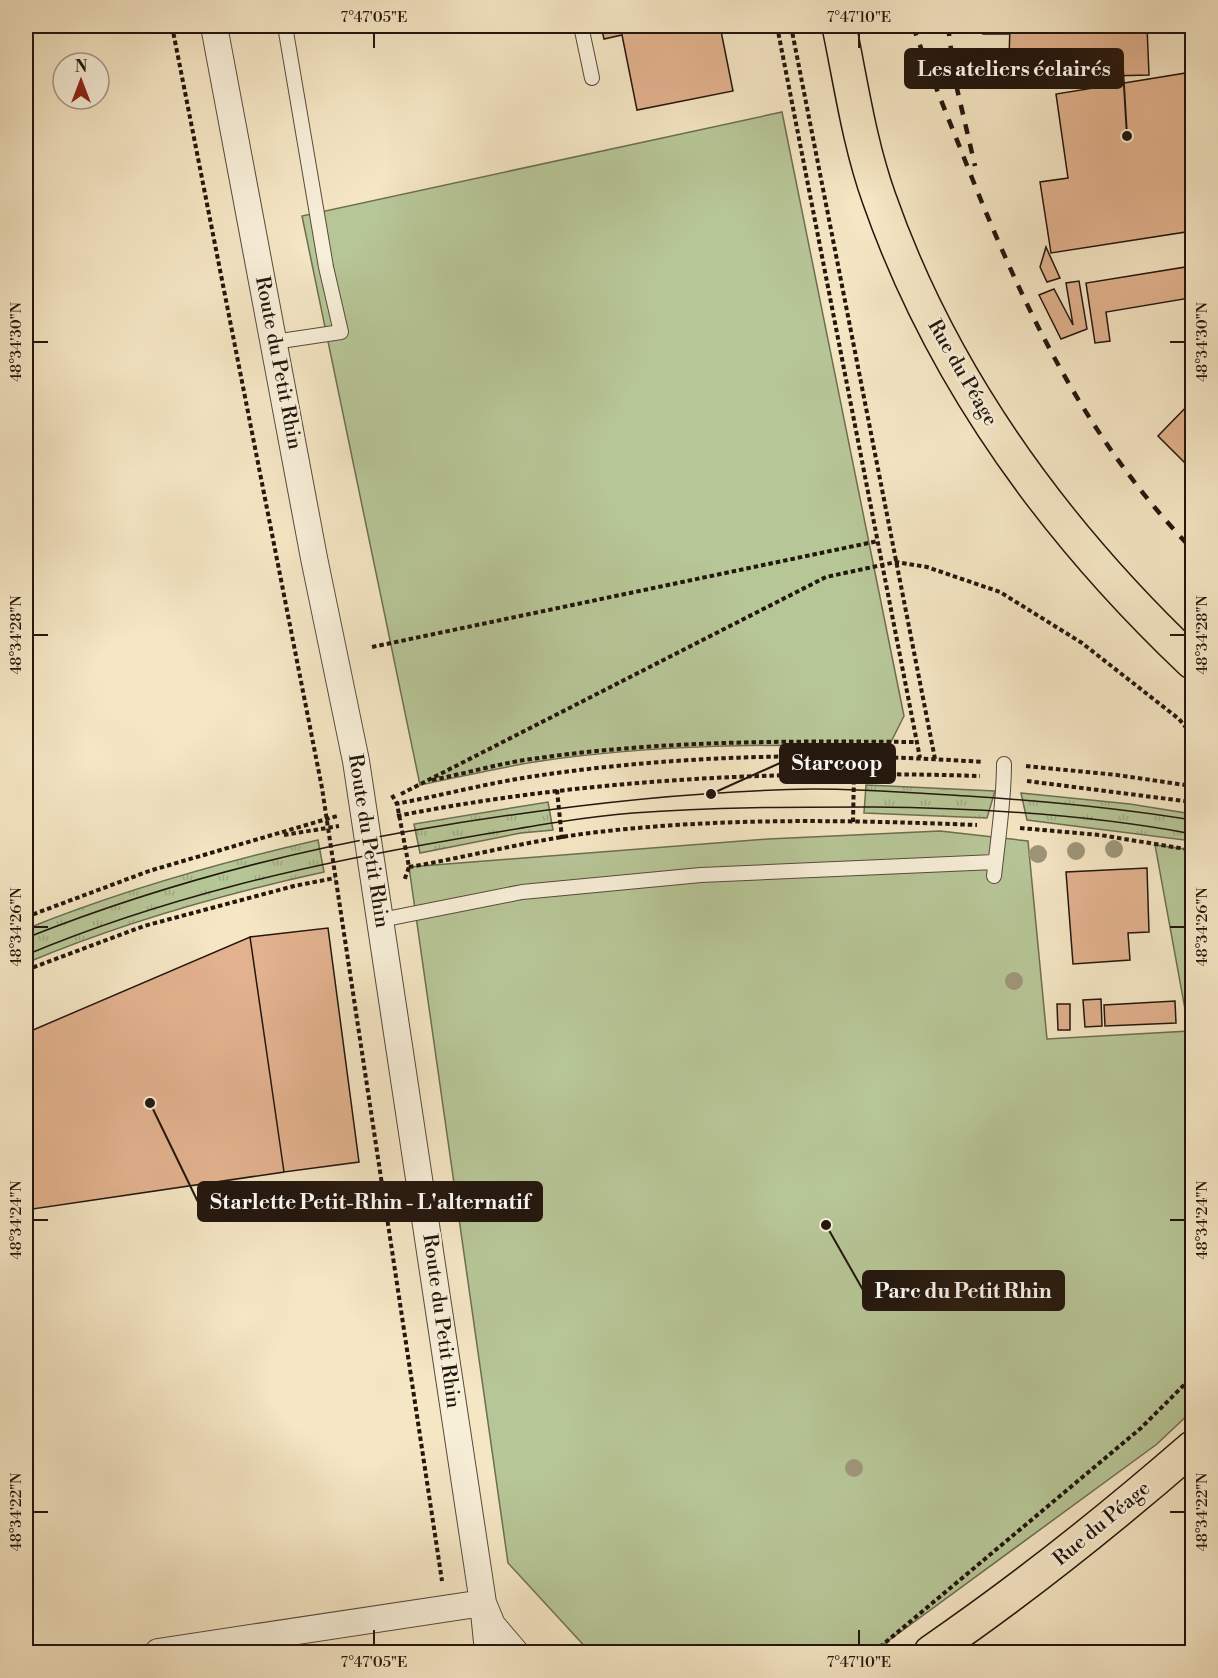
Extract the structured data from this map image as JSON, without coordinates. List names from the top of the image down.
{
  "streets": {
    "main road": ["Rue du Péage"],
    "street": ["Route du Petit Rhin"]
  },
  "places": [
    "Les ateliers éclairés",
    "Starcoop",
    "Starlette Petit-Rhin - L'alternatif",
    "Parc du Petit Rhin"
  ],
  "north": "top",
  "coordinates": [
    "7°47'05\"E",
    "7°47'10\"E",
    "48°34'30\"N",
    "48°34'28\"N",
    "48°34'26\"N",
    "48°34'24\"N",
    "48°34'22\"N"
  ]
}
